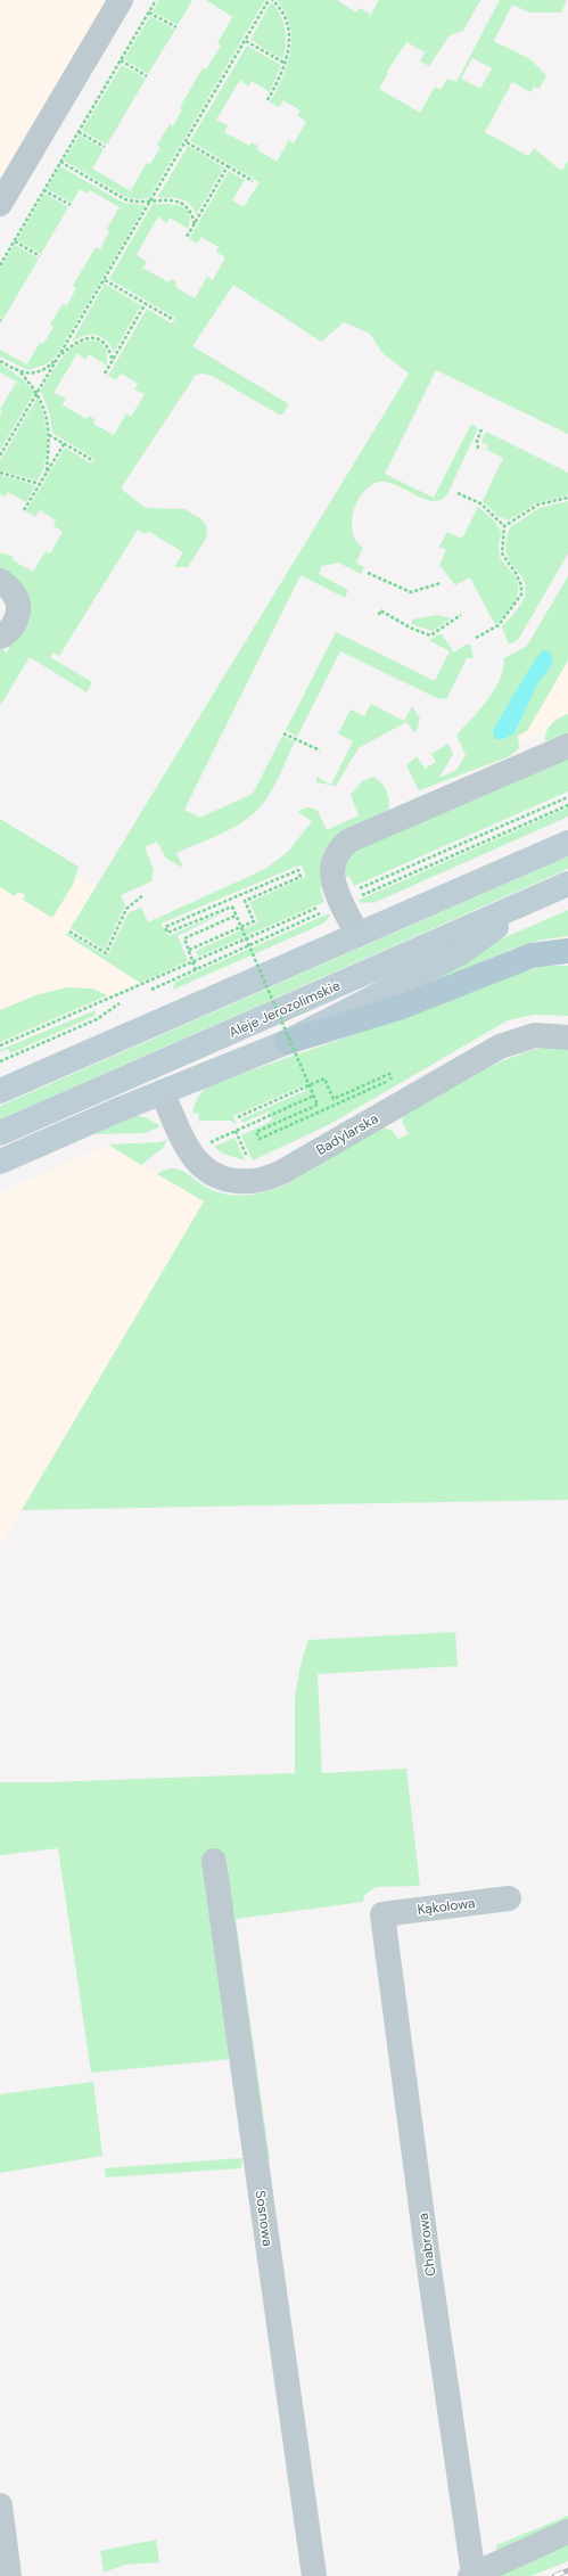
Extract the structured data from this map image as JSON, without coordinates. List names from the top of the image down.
{
  "streets": {
    "main road": ["Aleje Jerozolimskie"],
    "street": [
      "Badylarska",
      "Kąkolowa",
      "Sosnowa",
      "Chabrowa"
    ]
  },
  "crossings": [
    ["Kąkolowa", "Chabrowa"]
  ]
}
